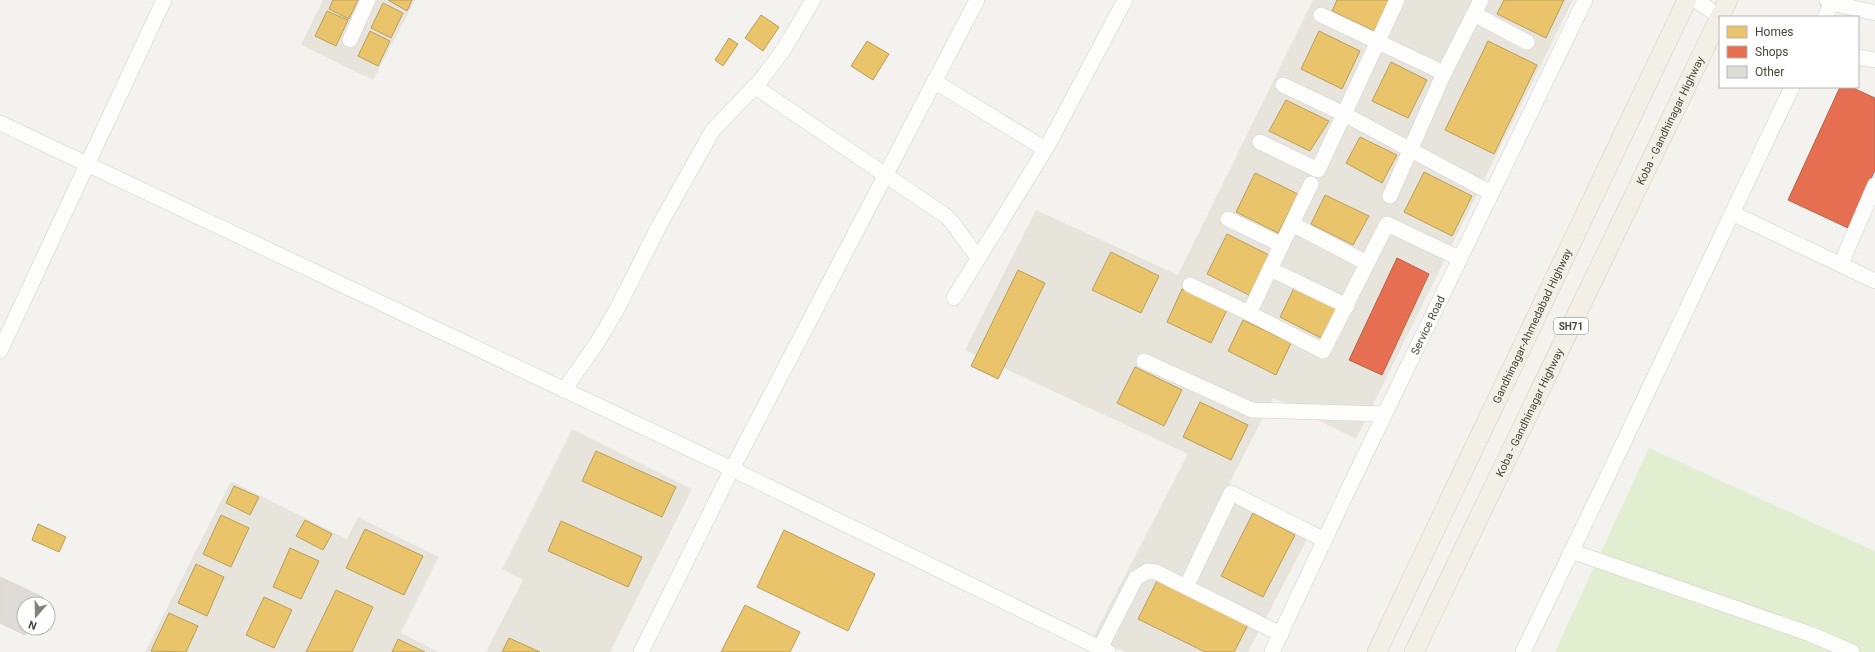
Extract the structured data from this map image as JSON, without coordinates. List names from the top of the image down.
{
  "streets": {
    "main road": ["Koba - Gandhinagar Highway", "Gandhinagar-Ahmedabad Highway", "SH71"],
    "street": ["Service Road"]
  },
  "legend": ["Homes", "Shops", "Other"],
  "north": "bottom"
}
